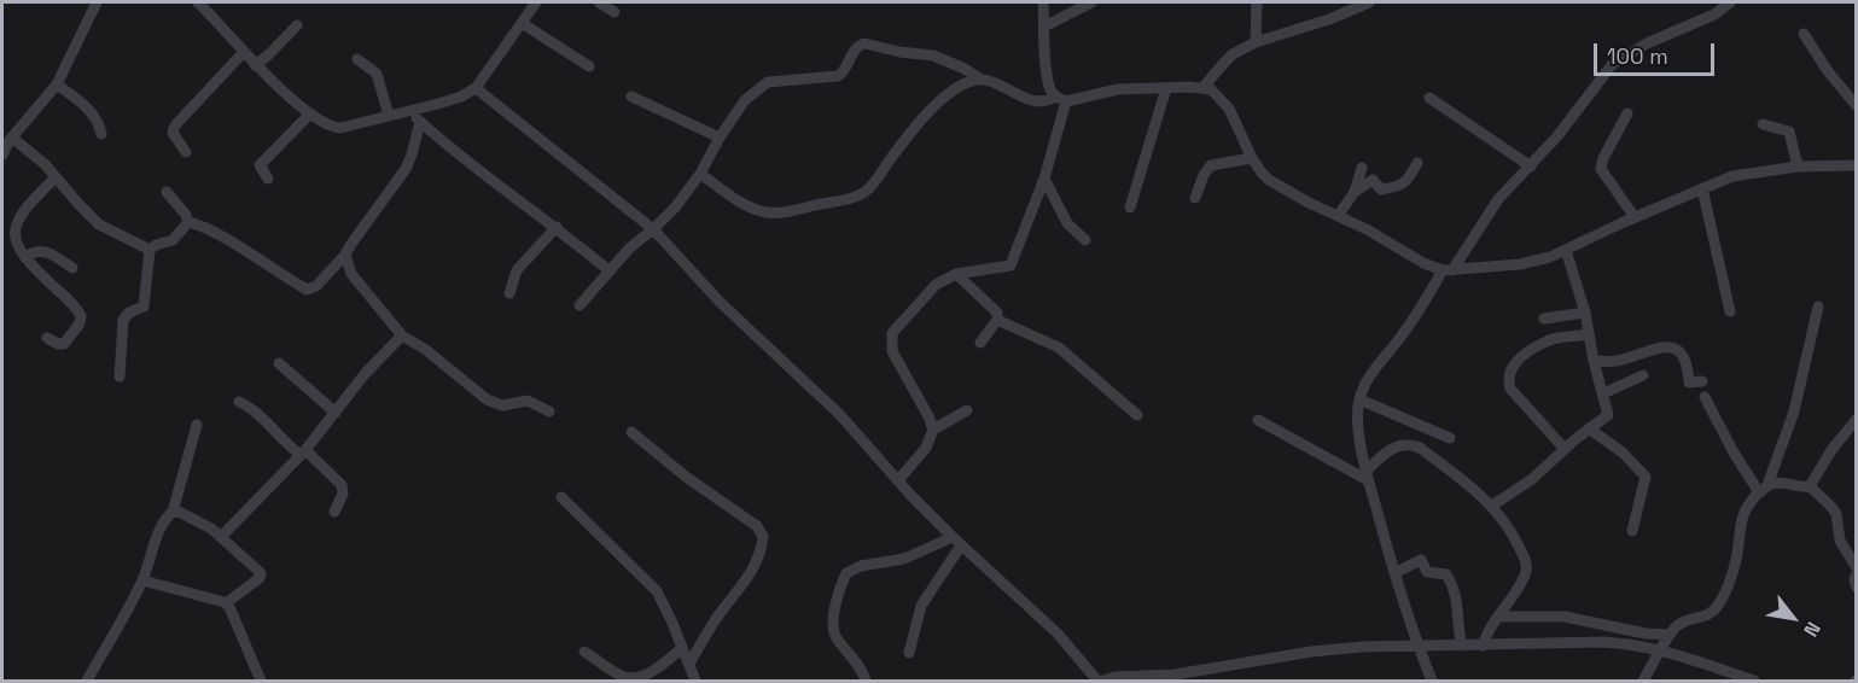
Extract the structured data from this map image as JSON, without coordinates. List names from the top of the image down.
{
  "scale_bar": "100 m",
  "north": "bottom right"
}
